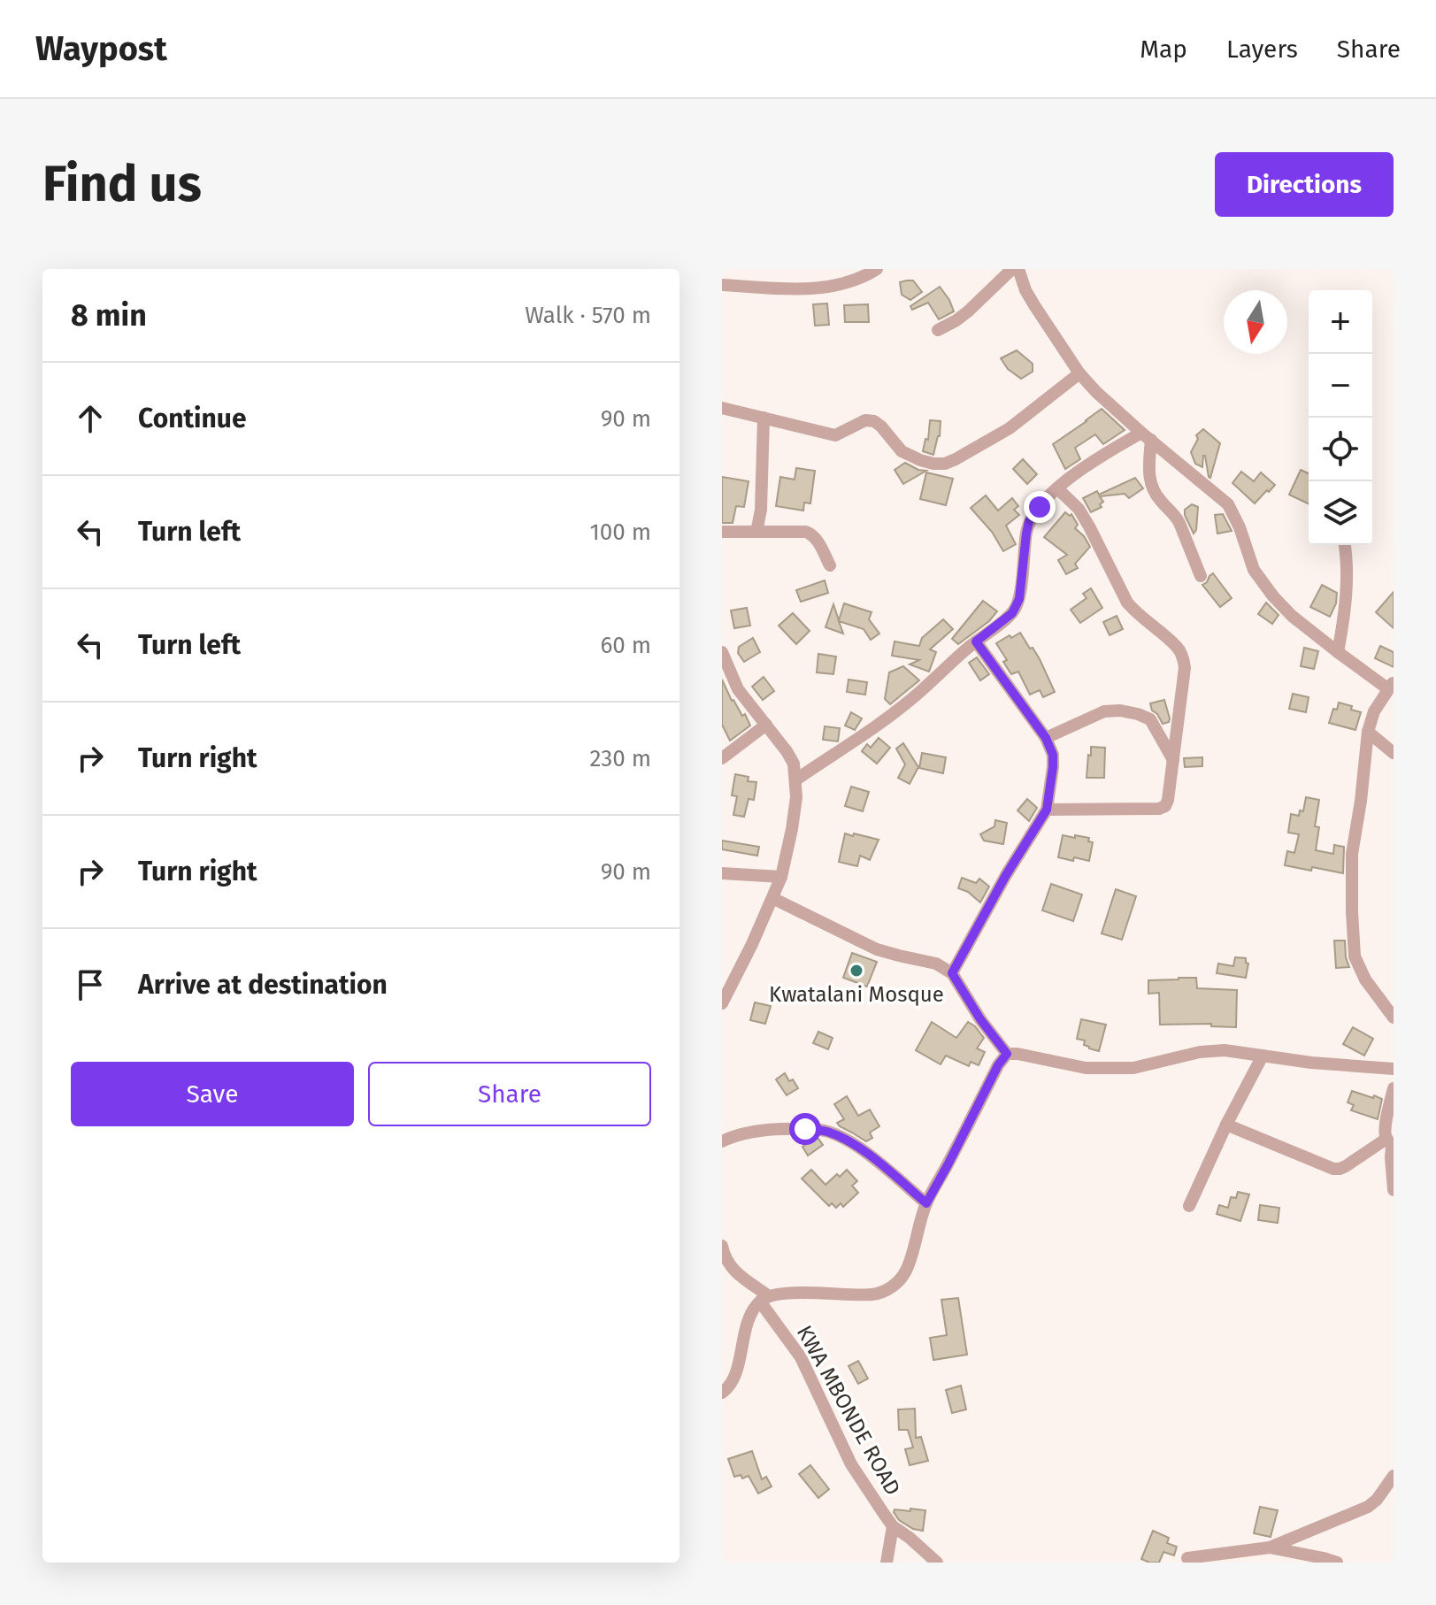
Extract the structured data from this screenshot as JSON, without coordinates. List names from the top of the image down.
{
  "streets": {
    "street": ["KWA MBONDE ROAD"]
  },
  "places": ["Kwatalani Mosque"],
  "north": "bottom",
  "page": {
    "header": "Waypost",
    "nav": ["Map", "Layers", "Share"],
    "buttons": [
      "Directions",
      ["Save", "Share"]
    ],
    "title": "Find us",
    "heading": ["8 min", "Walk · 570 m"],
    "map_buttons": ["+", "−"],
    "list": [
      ["Continue", "90 m"],
      ["Turn left", "100 m"],
      ["Turn left", "60 m"],
      ["Turn right", "230 m"],
      ["Turn right", "90 m"],
      "Arrive at destination"
    ]
  }
}
